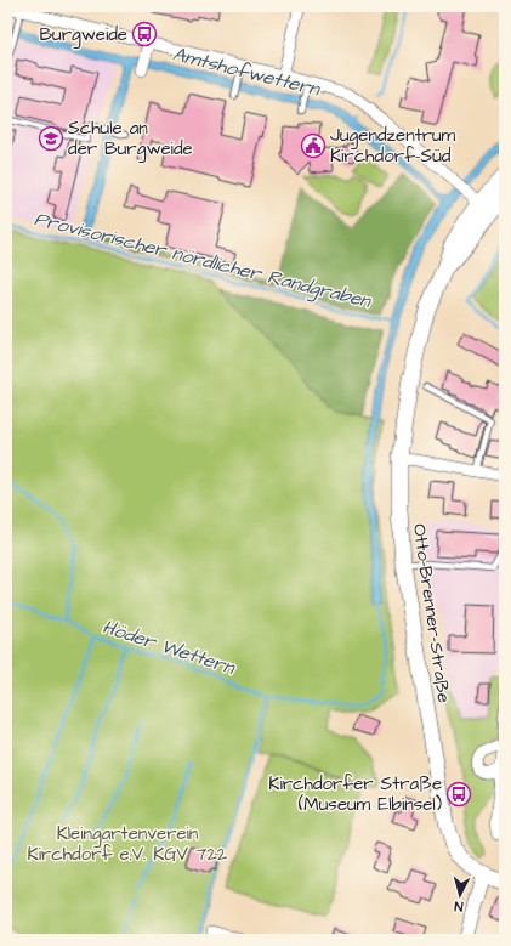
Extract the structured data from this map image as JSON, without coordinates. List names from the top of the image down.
{
  "streets": {
    "main road": ["Otto-Brenner-Straße"]
  },
  "water": ["Amtshofwettern", "Provisorischer nördlicher Randgraben", "Höder Wettern"],
  "parks": ["Kleingartenverein Kirchdorf e.V. KGV 722"],
  "places": {
    "bus stop": ["Burgweide", "Kirchdorfer Straße (Museum Elbinsel)"],
    "school or university": ["Schule an der Burgweide"],
    "public building": ["Jugendzentrum Kirchdorf-Süd"]
  },
  "north": "bottom"
}
